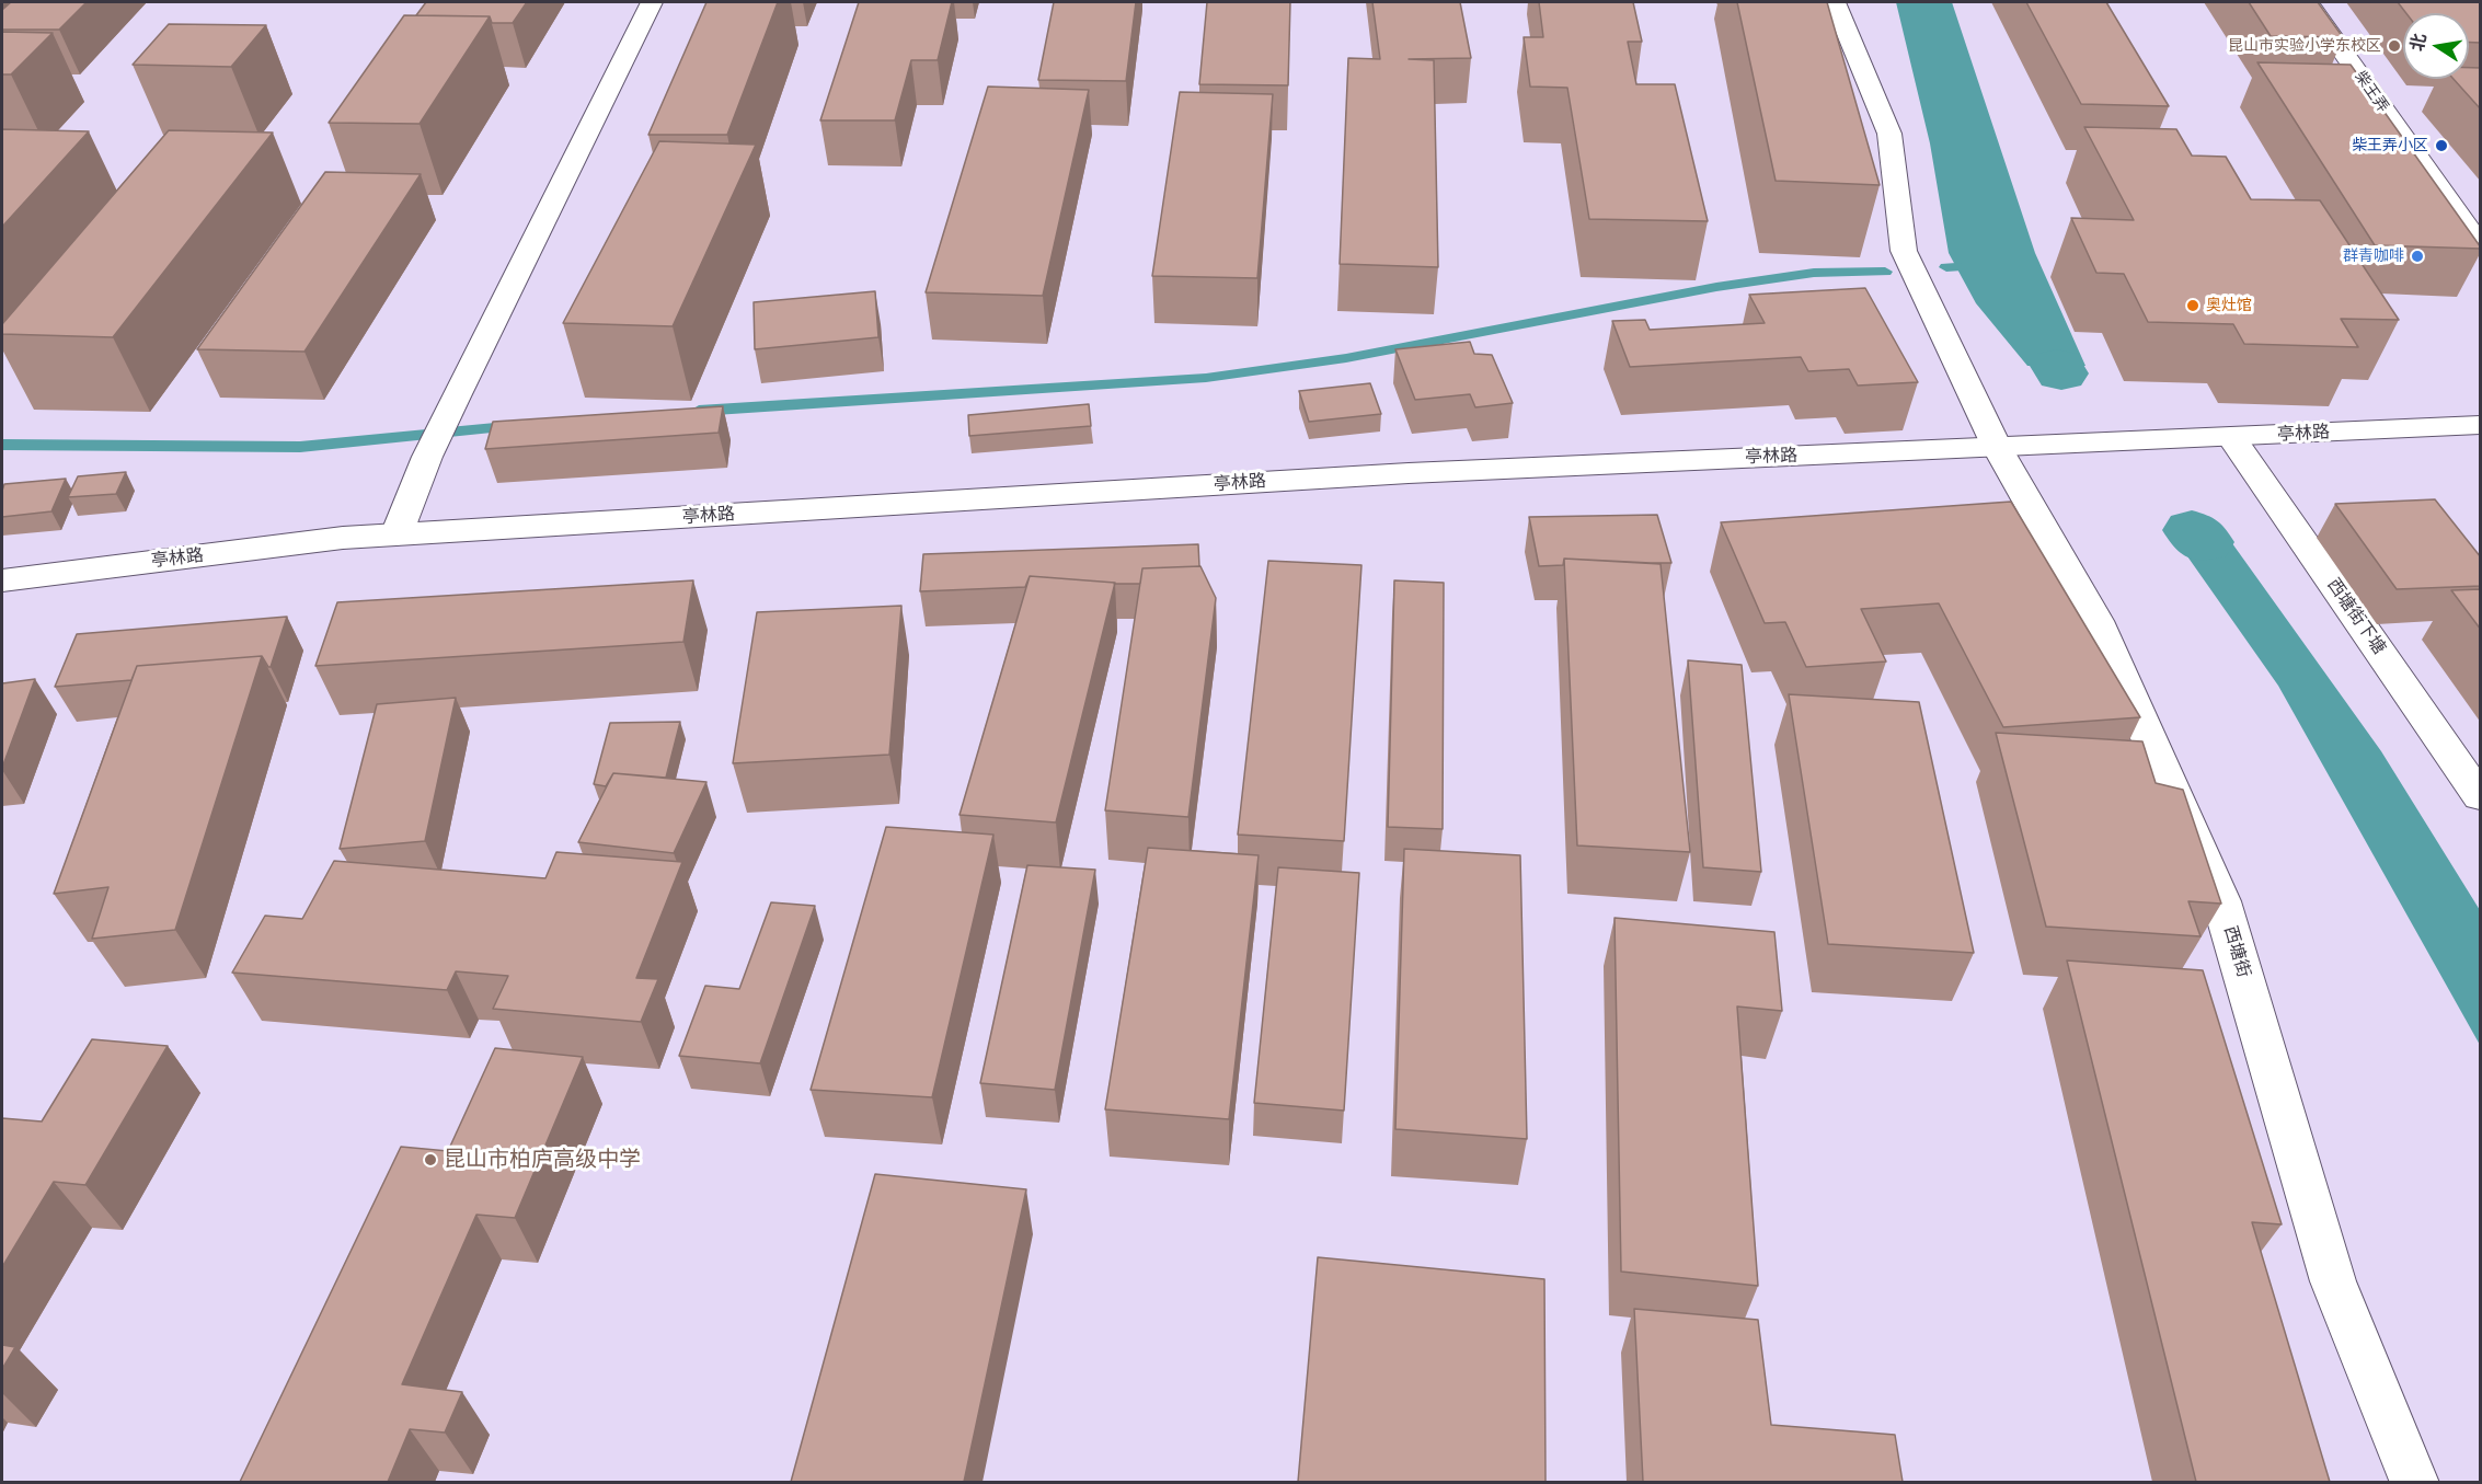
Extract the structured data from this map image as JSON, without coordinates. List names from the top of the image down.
{
  "streets": {
    "street": [
      "柴王弄",
      "亭林路",
      "西塘街下塘",
      "西塘街"
    ]
  },
  "crossings": [
    ["亭林路", "西塘街下塘"],
    ["亭林路", "西塘街"]
  ],
  "places": [
    "昆山市实验小学东校区",
    "柴王弄小区",
    "群青咖啡",
    "奥灶馆",
    "昆山市柏庐高级中学"
  ],
  "north": "left"
}
